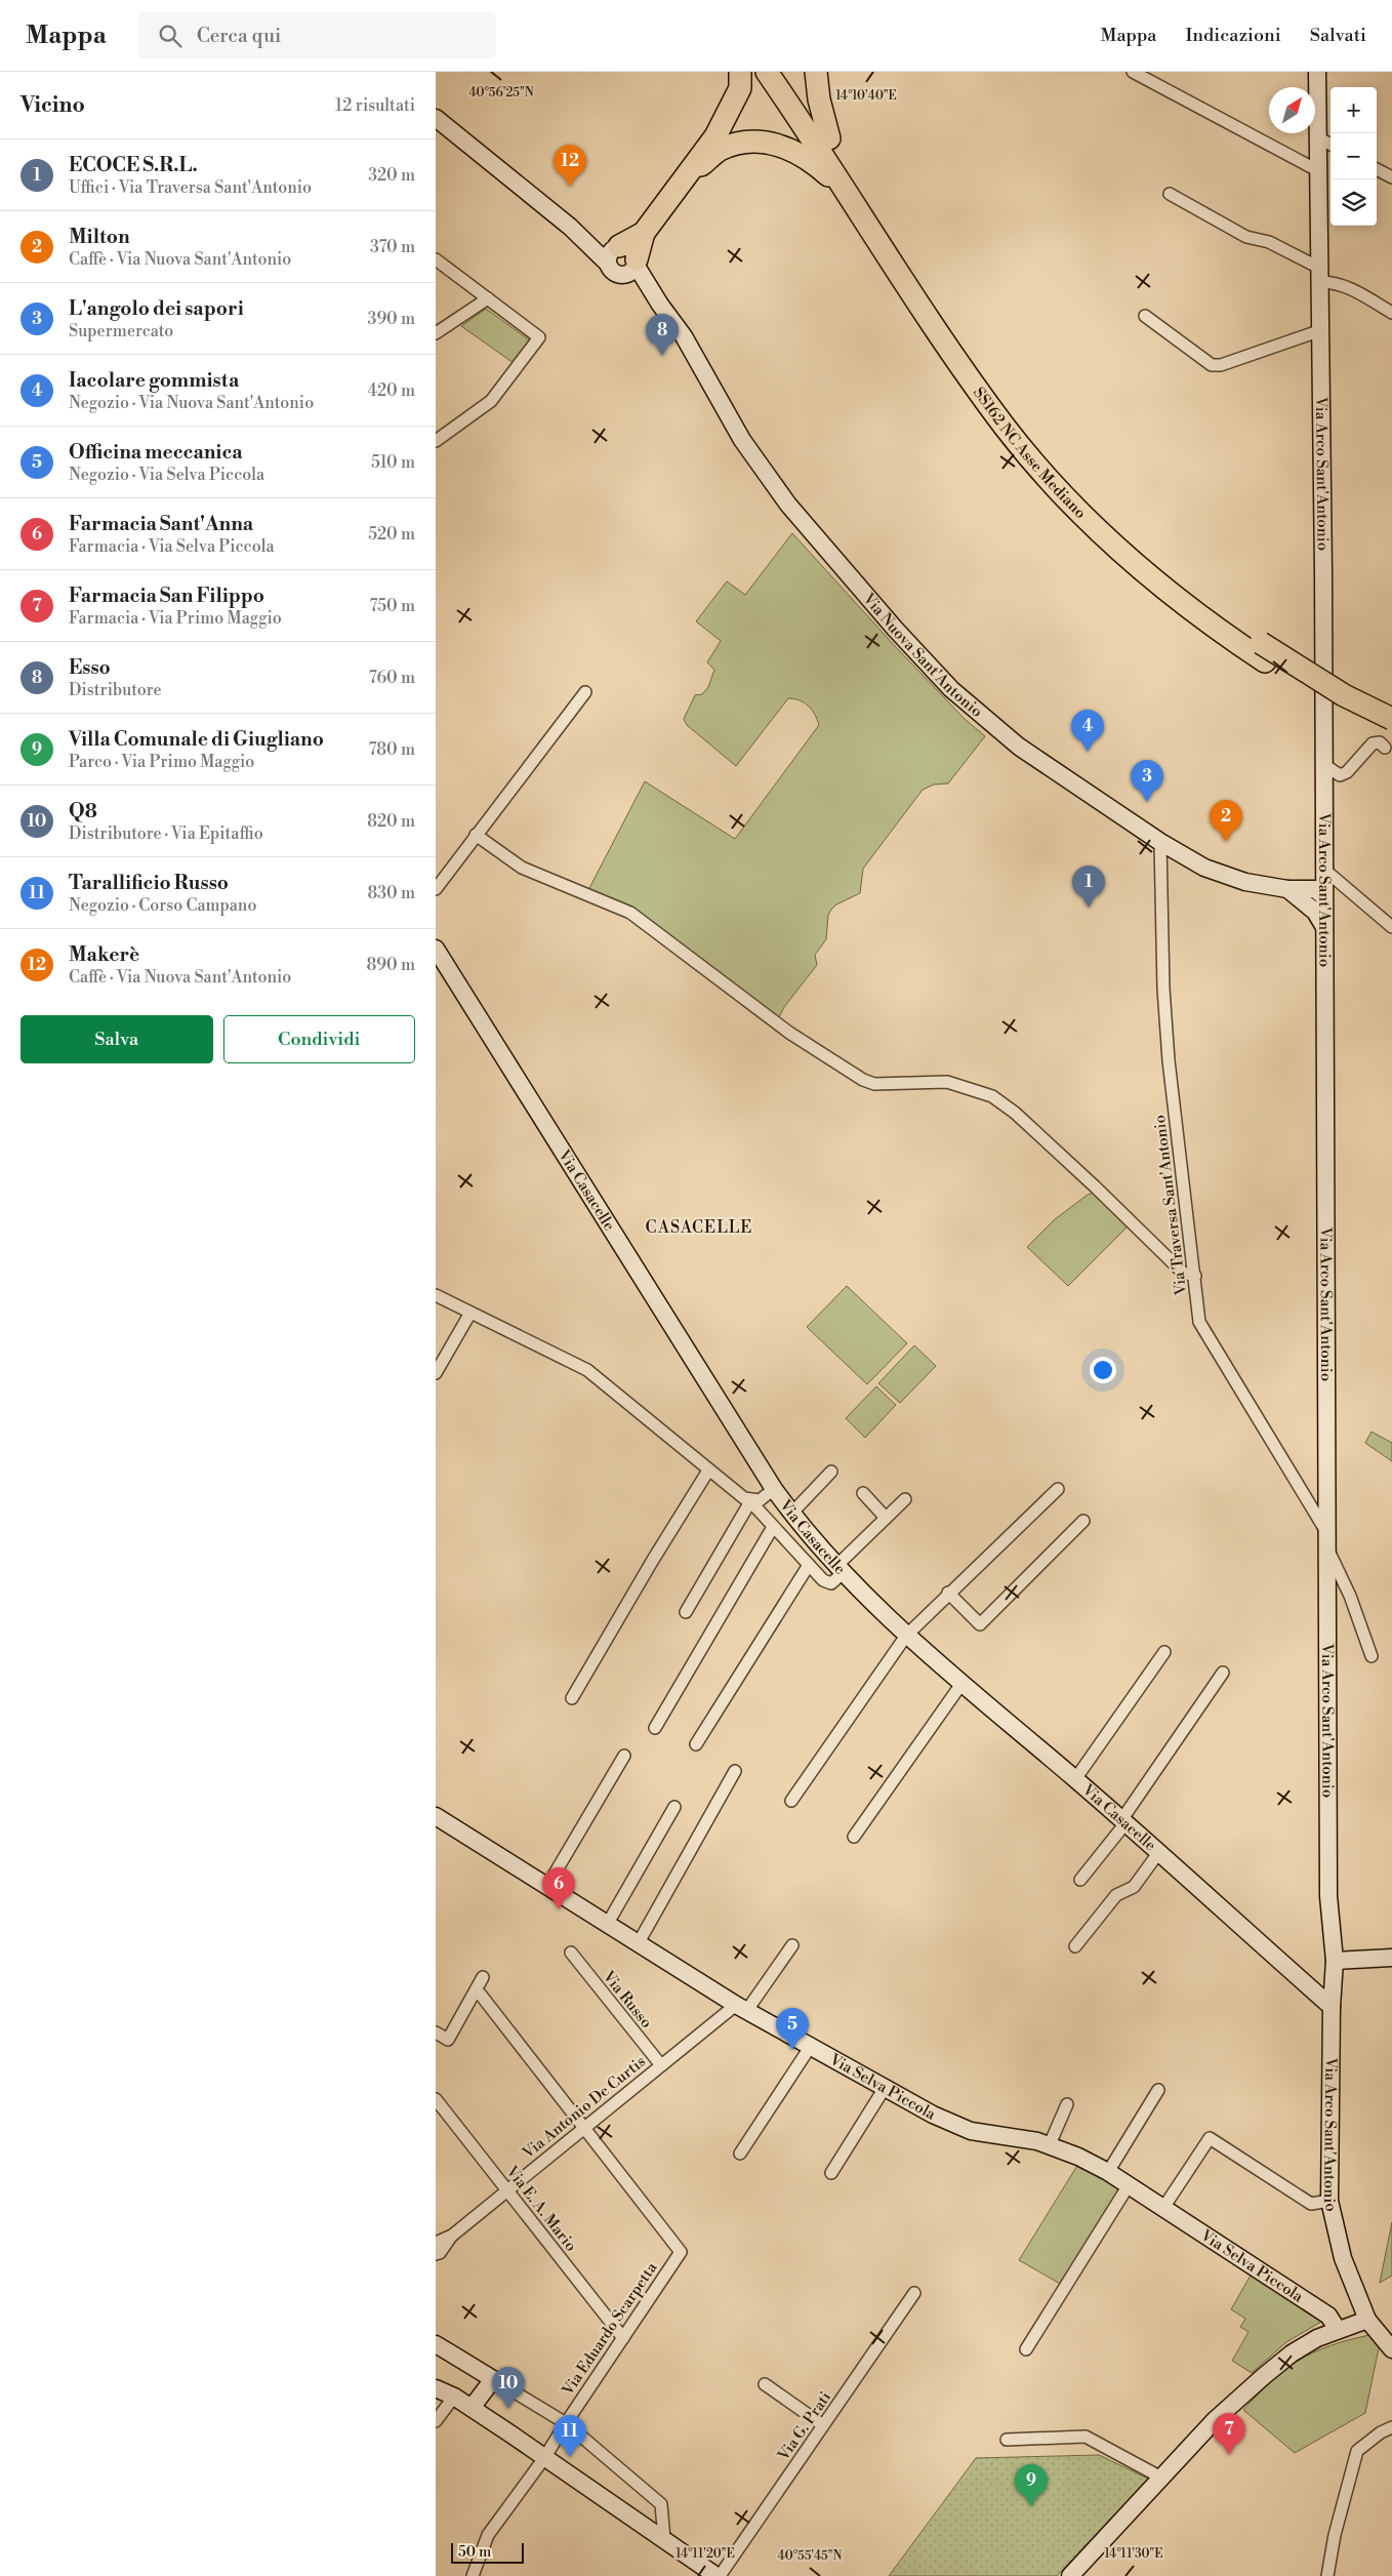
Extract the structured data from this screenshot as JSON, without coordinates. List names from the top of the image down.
{
  "streets": {
    "highway": ["SS162 NC Asse Mediano"],
    "street": [
      "Via Arco Sant'Antonio",
      "Via Nuova Sant'Antonio",
      "Via Casacelle",
      "Via Traversa Sant'Antonio",
      "Via Russo",
      "Via Selva Piccola",
      "Via Antonio De Curtis",
      "Via E. A. Mario",
      "Via Eduardo Scarpetta",
      "Via G. Prati"
    ]
  },
  "crossings": [
    ["Via Arco Sant'Antonio", "Via Nuova Sant'Antonio"],
    ["Via Arco Sant'Antonio", "Via Casacelle"],
    ["Via Arco Sant'Antonio", "Via Traversa Sant'Antonio"],
    ["Via Nuova Sant'Antonio", "Via Traversa Sant'Antonio"],
    ["Via Russo", "Via Antonio De Curtis"],
    ["Via Selva Piccola", "Via Antonio De Curtis"],
    ["Via Antonio De Curtis", "Via E. A. Mario"],
    ["Via Antonio De Curtis", "Via Eduardo Scarpetta"],
    ["Via E. A. Mario", "Via Eduardo Scarpetta"]
  ],
  "districts": ["CASACELLE"],
  "scale_bar": "50 m",
  "north": "top right",
  "page": {
    "header": "Mappa",
    "search": "Cerca qui",
    "nav": ["Mappa", "Indicazioni", "Salvati"],
    "heading": ["Vicino", "12 risultati"],
    "map_buttons": ["+", "−"],
    "list": [
      {
        "mark": "1",
        "name": "ECOCE S.R.L.",
        "note": "Uffici · Via Traversa Sant'Antonio",
        "value": "320 m"
      },
      {
        "mark": "2",
        "name": "Milton",
        "note": "Caffè · Via Nuova Sant'Antonio",
        "value": "370 m"
      },
      {
        "mark": "3",
        "name": "L'angolo dei sapori",
        "note": "Supermercato",
        "value": "390 m"
      },
      {
        "mark": "4",
        "name": "Iacolare gommista",
        "note": "Negozio · Via Nuova Sant'Antonio",
        "value": "420 m"
      },
      {
        "mark": "5",
        "name": "Officina meccanica",
        "note": "Negozio · Via Selva Piccola",
        "value": "510 m"
      },
      {
        "mark": "6",
        "name": "Farmacia Sant'Anna",
        "note": "Farmacia · Via Selva Piccola",
        "value": "520 m"
      },
      {
        "mark": "7",
        "name": "Farmacia San Filippo",
        "note": "Farmacia · Via Primo Maggio",
        "value": "750 m"
      },
      {
        "mark": "8",
        "name": "Esso",
        "note": "Distributore",
        "value": "760 m"
      },
      {
        "mark": "9",
        "name": "Villa Comunale di Giugliano",
        "note": "Parco · Via Primo Maggio",
        "value": "780 m"
      },
      {
        "mark": "10",
        "name": "Q8",
        "note": "Distributore · Via Epitaffio",
        "value": "820 m"
      },
      {
        "mark": "11",
        "name": "Tarallificio Russo",
        "note": "Negozio · Corso Campano",
        "value": "830 m"
      },
      {
        "mark": "12",
        "name": "Makerè",
        "note": "Caffè · Via Nuova Sant'Antonio",
        "value": "890 m"
      }
    ],
    "pins": [
      "12",
      "8",
      "4",
      "3",
      "2",
      "1",
      "6",
      "5",
      "10",
      "7",
      "11",
      "9"
    ],
    "buttons": ["Salva", "Condividi"],
    "scale": "50 m"
  },
  "coordinates": [
    "40°56'25\"N",
    "14°10'40\"E",
    "14°11'20\"E",
    "14°11'30\"E",
    "40°55'45\"N"
  ]
}
